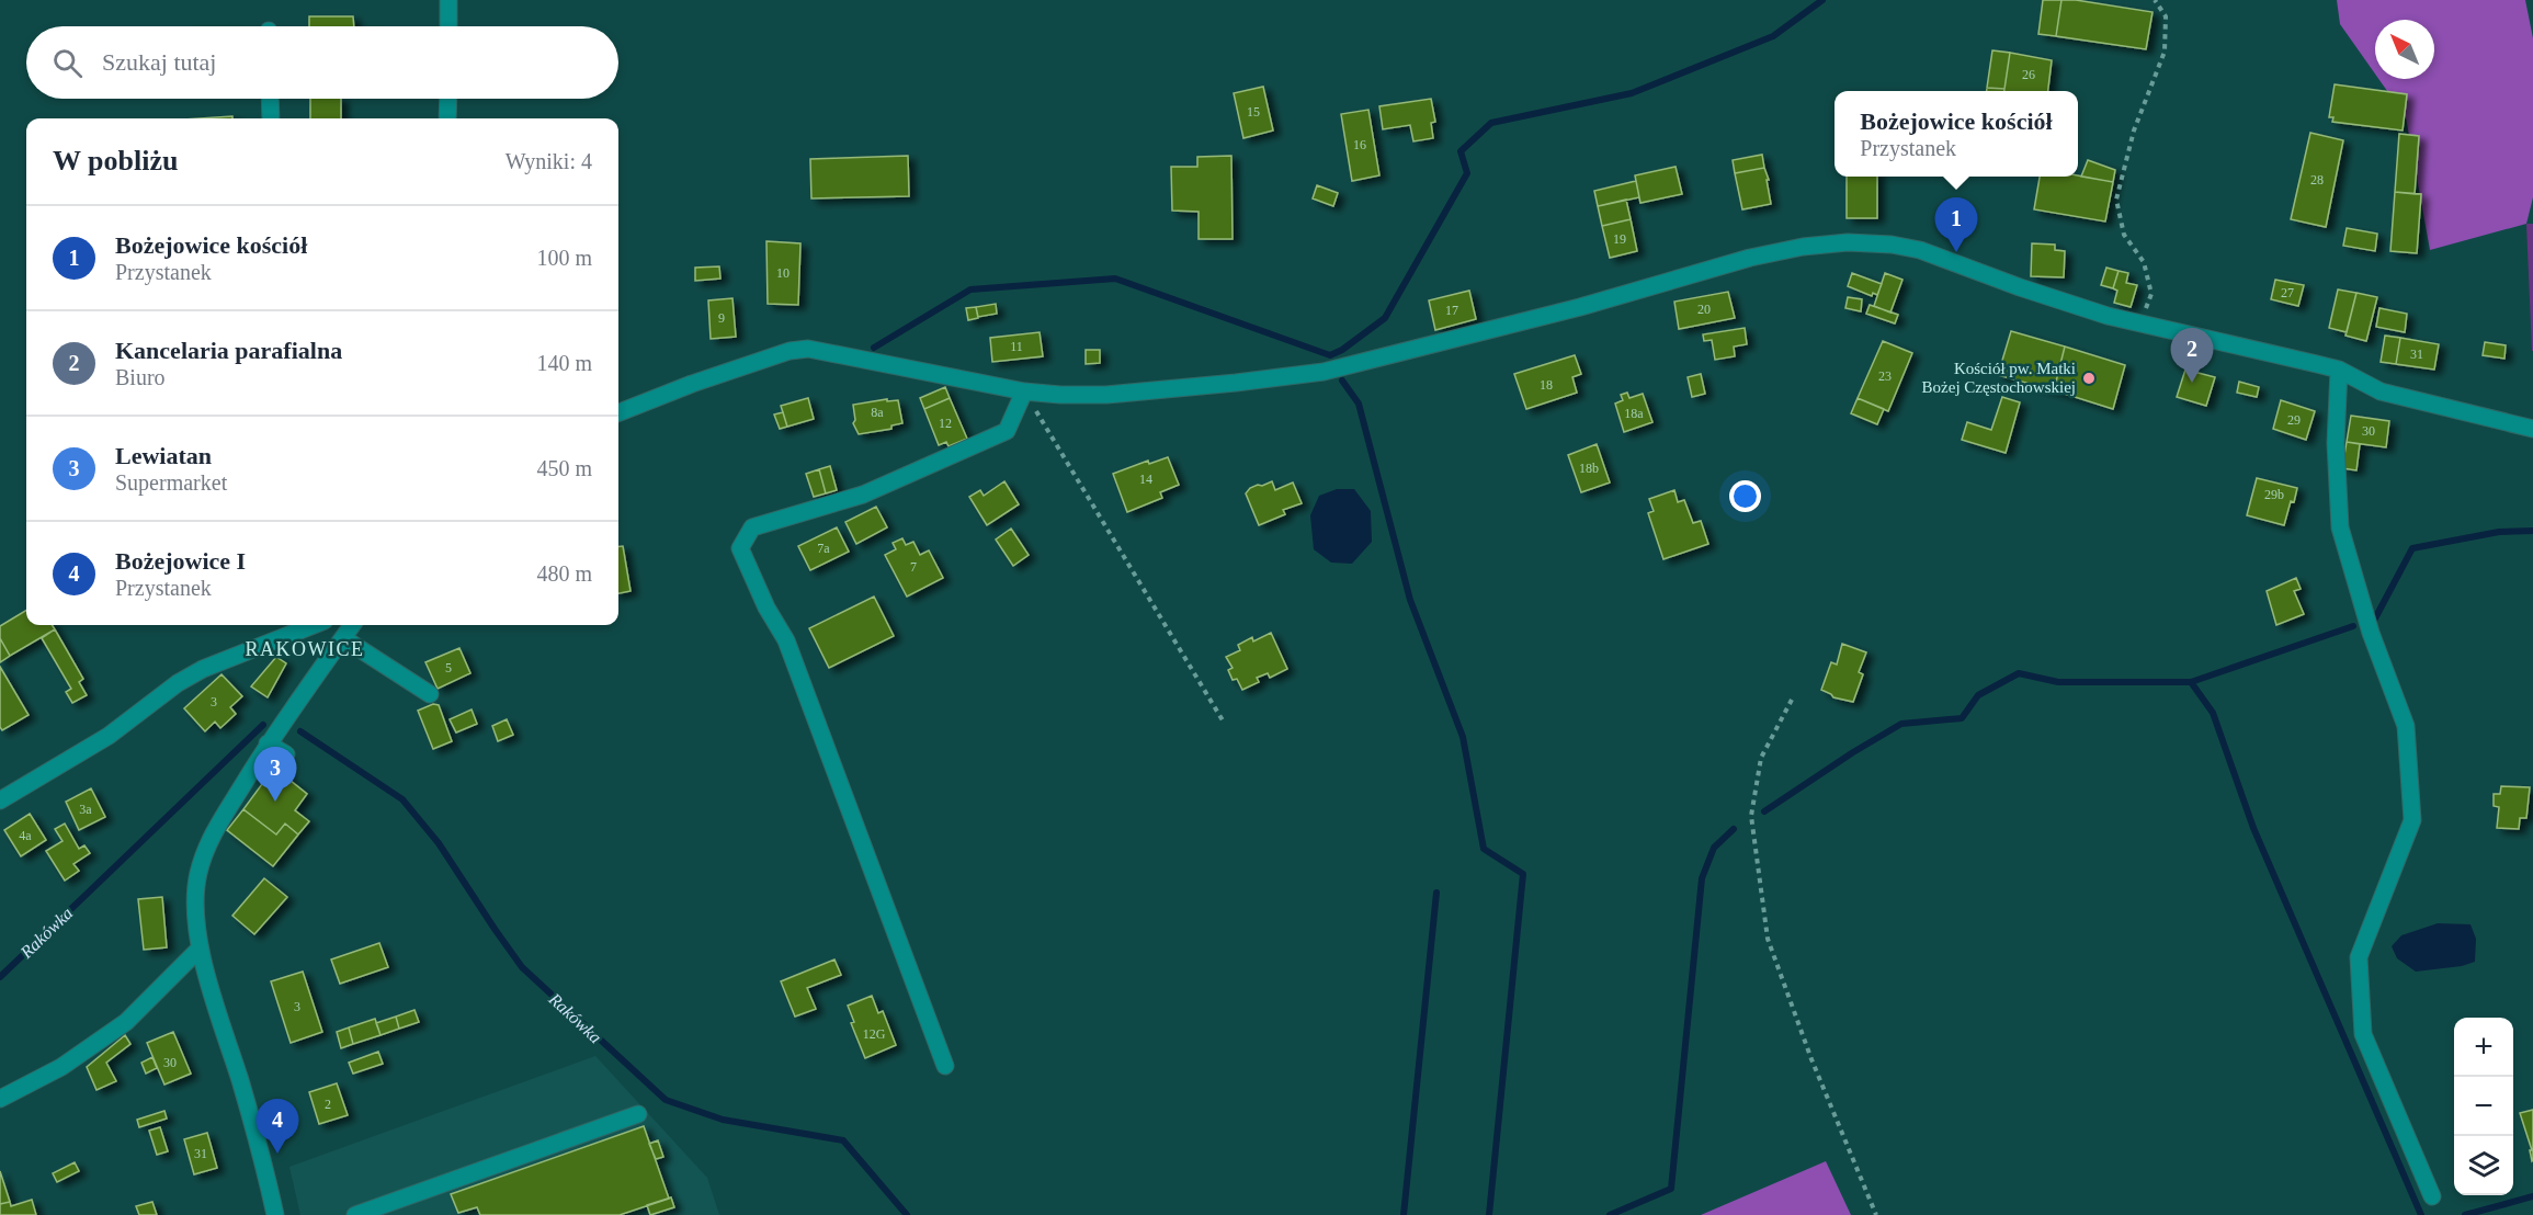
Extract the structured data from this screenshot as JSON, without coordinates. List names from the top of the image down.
{
  "districts": ["RAKOWICE"],
  "water": ["Rakówka"],
  "places": ["Kościół pw. Matki Bożej Częstochowskiej"],
  "house_numbers": [
    "26",
    "15",
    "16",
    "28",
    "19",
    "10",
    "27",
    "20",
    "17",
    "9",
    "11",
    "31",
    "23",
    "18",
    "8a",
    "18a",
    "29",
    "12",
    "30",
    "18b",
    "14",
    "29b",
    "7a",
    "7",
    "5",
    "3",
    "3a",
    "4a",
    "3",
    "12G",
    "30",
    "2",
    "31"
  ],
  "north": "top left",
  "page": {
    "search": "Szukaj tutaj",
    "popup": ["Bożejowice kościół", "Przystanek"],
    "heading": ["W pobliżu", "Wyniki: 4"],
    "pins": [
      "1",
      "2",
      "3",
      "4"
    ],
    "list": [
      {
        "mark": "1",
        "name": "Bożejowice kościół",
        "note": "Przystanek",
        "value": "100 m"
      },
      {
        "mark": "2",
        "name": "Kancelaria parafialna",
        "note": "Biuro",
        "value": "140 m"
      },
      {
        "mark": "3",
        "name": "Lewiatan",
        "note": "Supermarket",
        "value": "450 m"
      },
      {
        "mark": "4",
        "name": "Bożejowice I",
        "note": "Przystanek",
        "value": "480 m"
      }
    ],
    "map_buttons": ["+", "−"]
  }
}
